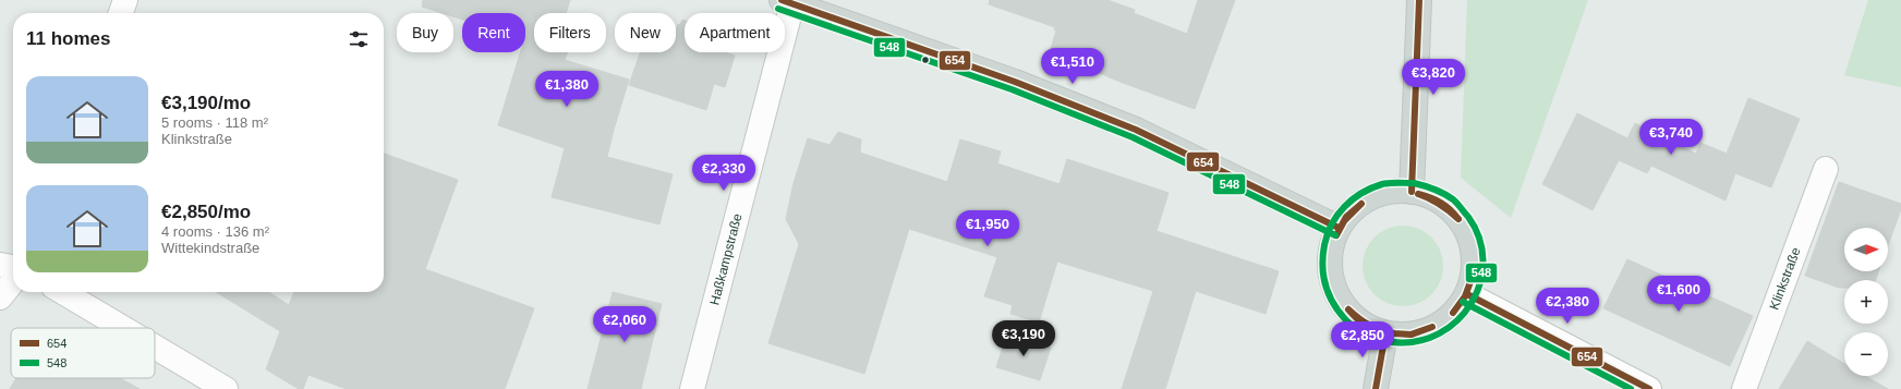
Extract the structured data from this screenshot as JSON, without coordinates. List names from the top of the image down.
{
  "streets": {
    "street": ["Haßkampstraße", "Klinkstraße"]
  },
  "lines": ["transit line 654", "transit line 548"],
  "legend": ["654", "548"],
  "north": "right",
  "page": {
    "chip": [
      "Buy",
      "Rent",
      "Filters",
      "New",
      "Apartment"
    ],
    "heading": "11 homes",
    "price": [
      "€1,510",
      "€3,820",
      "€1,380",
      "€3,740",
      "€2,330",
      "€1,950",
      "€1,600",
      "€2,380",
      "€2,060",
      "€3,190",
      "€2,850"
    ],
    "list": [
      {
        "name": "€3,190/mo",
        "note": "5 rooms · 118 m² · Klinkstraße"
      },
      {
        "name": "€2,850/mo",
        "note": "4 rooms · 136 m² · Wittekindstraße"
      }
    ],
    "map_buttons": ["+", "−"]
  }
}
